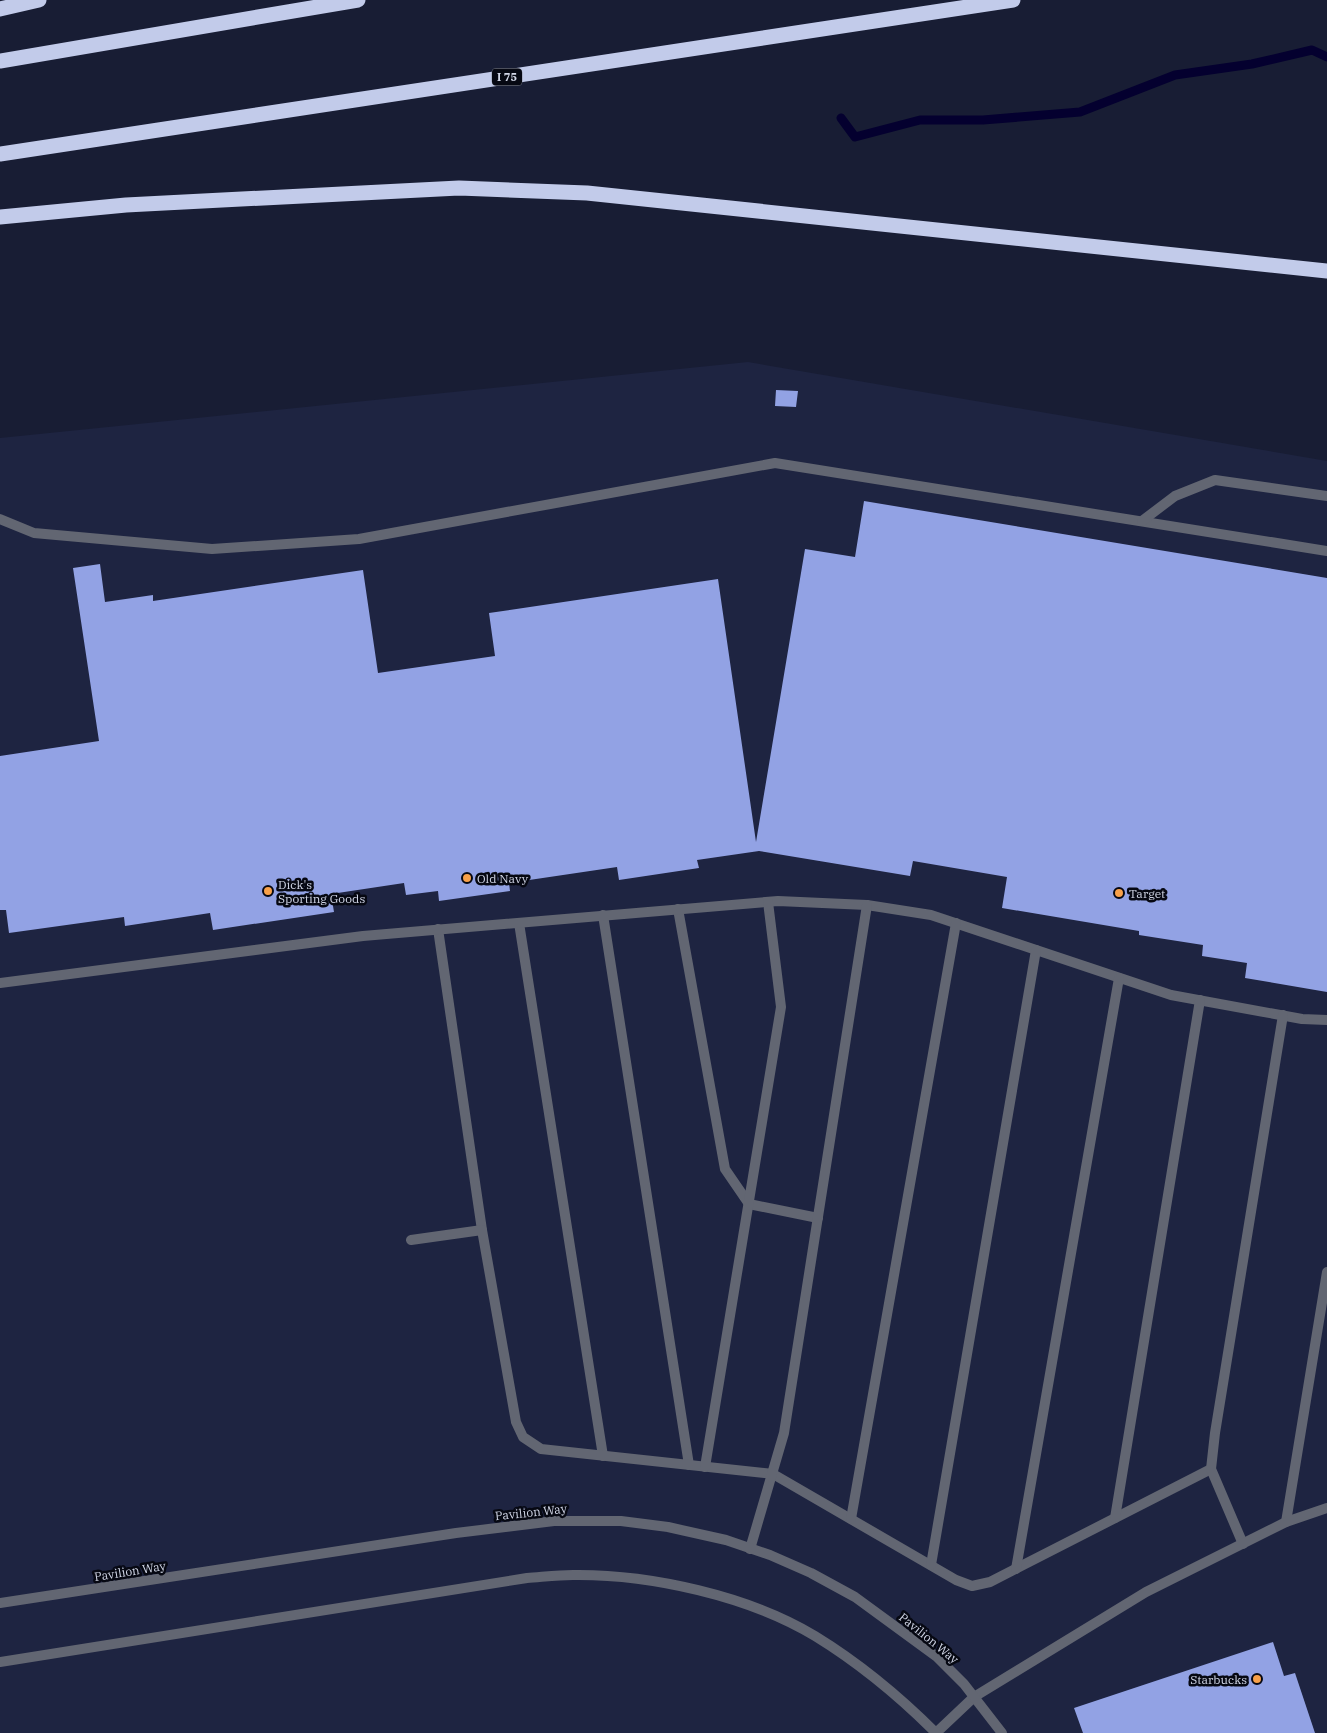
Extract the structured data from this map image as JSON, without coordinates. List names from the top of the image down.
{
  "streets": {
    "highway": ["I 75"],
    "street": ["Pavilion Way"]
  },
  "places": [
    "Old Navy",
    "Dick's Sporting Goods",
    "Target",
    "Starbucks"
  ]
}
